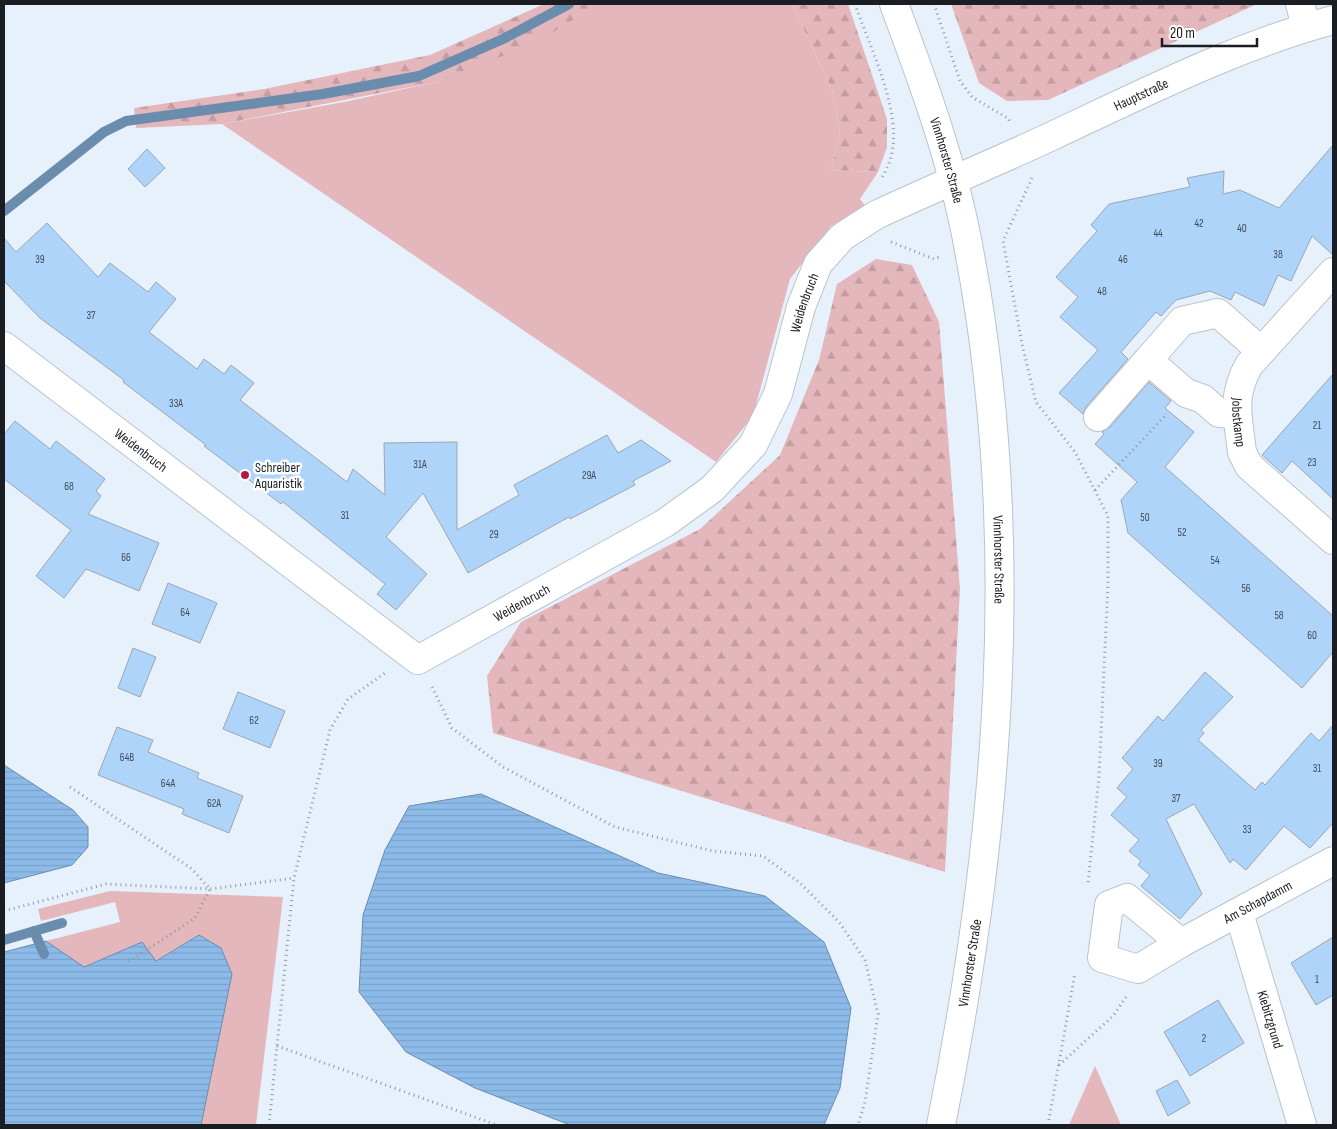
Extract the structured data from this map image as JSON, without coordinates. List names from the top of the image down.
{
  "streets": {
    "street": [
      "Hauptstraße",
      "Vinnhorster Straße",
      "Weidenbruch",
      "Jobstkamp",
      "Am Schapdamm",
      "Kiebitzgrund"
    ]
  },
  "crossings": [
    ["Hauptstraße", "Vinnhorster Straße"],
    ["Hauptstraße", "Weidenbruch"],
    ["Vinnhorster Straße", "Weidenbruch"],
    ["Am Schapdamm", "Kiebitzgrund"]
  ],
  "places": ["Schreiber Aquaristik"],
  "house_numbers": [
    "42",
    "40",
    "44",
    "38",
    "39",
    "46",
    "48",
    "37",
    "33A",
    "21",
    "23",
    "31A",
    "29A",
    "68",
    "31",
    "50",
    "52",
    "29",
    "66",
    "54",
    "56",
    "64",
    "58",
    "60",
    "62",
    "64B",
    "39",
    "31",
    "64A",
    "37",
    "62A",
    "33",
    "1",
    "2"
  ],
  "scale_bar": "20 m"
}
